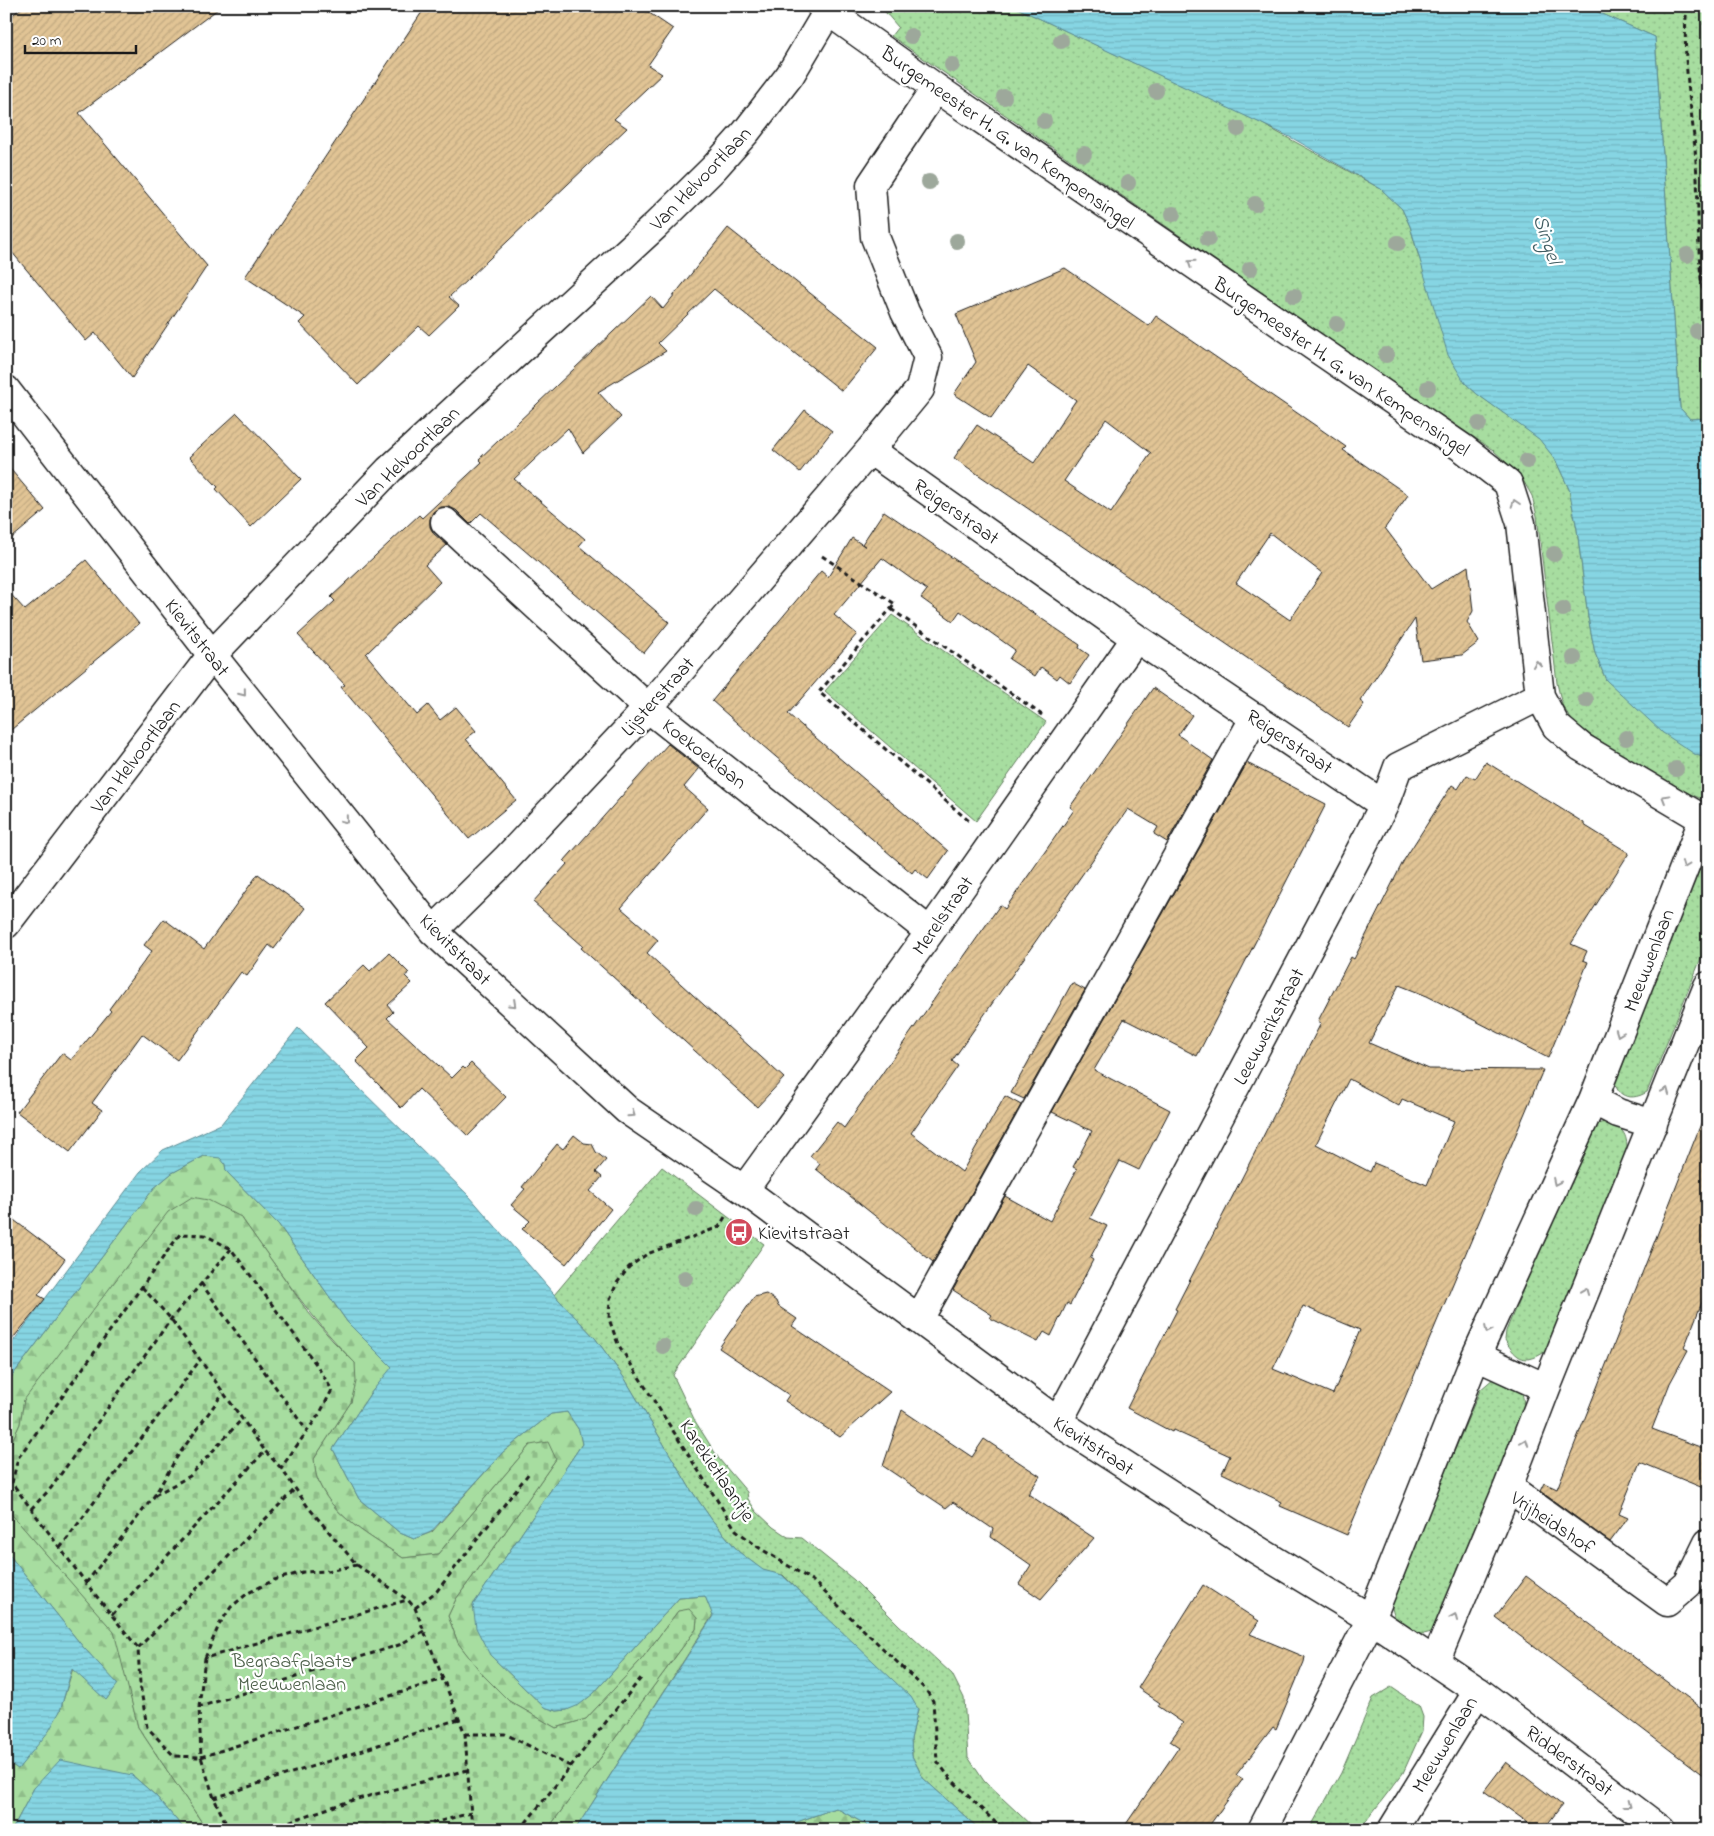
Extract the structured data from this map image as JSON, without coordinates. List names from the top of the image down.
{
  "streets": {
    "street": [
      "Burgemeester H. G. van Kempensingel",
      "Van Helvoortlaan",
      "Reigerstraat",
      "Kievitstraat",
      "Lijsterstraat",
      "Koekoeklaan",
      "Merelstraat",
      "Meeuwenlaan",
      "Leeuwerikstraat",
      "Vrijheidshof",
      "Ridderstraat"
    ],
    "path": ["Karekietlaantje"]
  },
  "crossings": [
    ["Burgemeester H. G. van Kempensingel", "Van Helvoortlaan"],
    ["Burgemeester H. G. van Kempensingel", "Meeuwenlaan"],
    ["Burgemeester H. G. van Kempensingel", "Leeuwerikstraat"],
    ["Van Helvoortlaan", "Kievitstraat"],
    ["Reigerstraat", "Lijsterstraat"],
    ["Reigerstraat", "Merelstraat"],
    ["Reigerstraat", "Leeuwerikstraat"],
    ["Kievitstraat", "Lijsterstraat"],
    ["Kievitstraat", "Merelstraat"],
    ["Kievitstraat", "Meeuwenlaan"],
    ["Kievitstraat", "Leeuwerikstraat"],
    ["Kievitstraat", "Karekietlaantje"],
    ["Lijsterstraat", "Koekoeklaan"],
    ["Koekoeklaan", "Merelstraat"],
    ["Merelstraat", "Karekietlaantje"],
    ["Meeuwenlaan", "Vrijheidshof"],
    ["Meeuwenlaan", "Ridderstraat"]
  ],
  "one_way": [
    "Burgemeester H. G. van Kempensingel",
    "Kievitstraat",
    "Vrijheidshof",
    "Ridderstraat"
  ],
  "water": ["Singel"],
  "parks": ["Begraafplaats Meeuwenlaan"],
  "places": {
    "bus stop": ["Kievitstraat"]
  },
  "scale_bar": "20 m"
}
